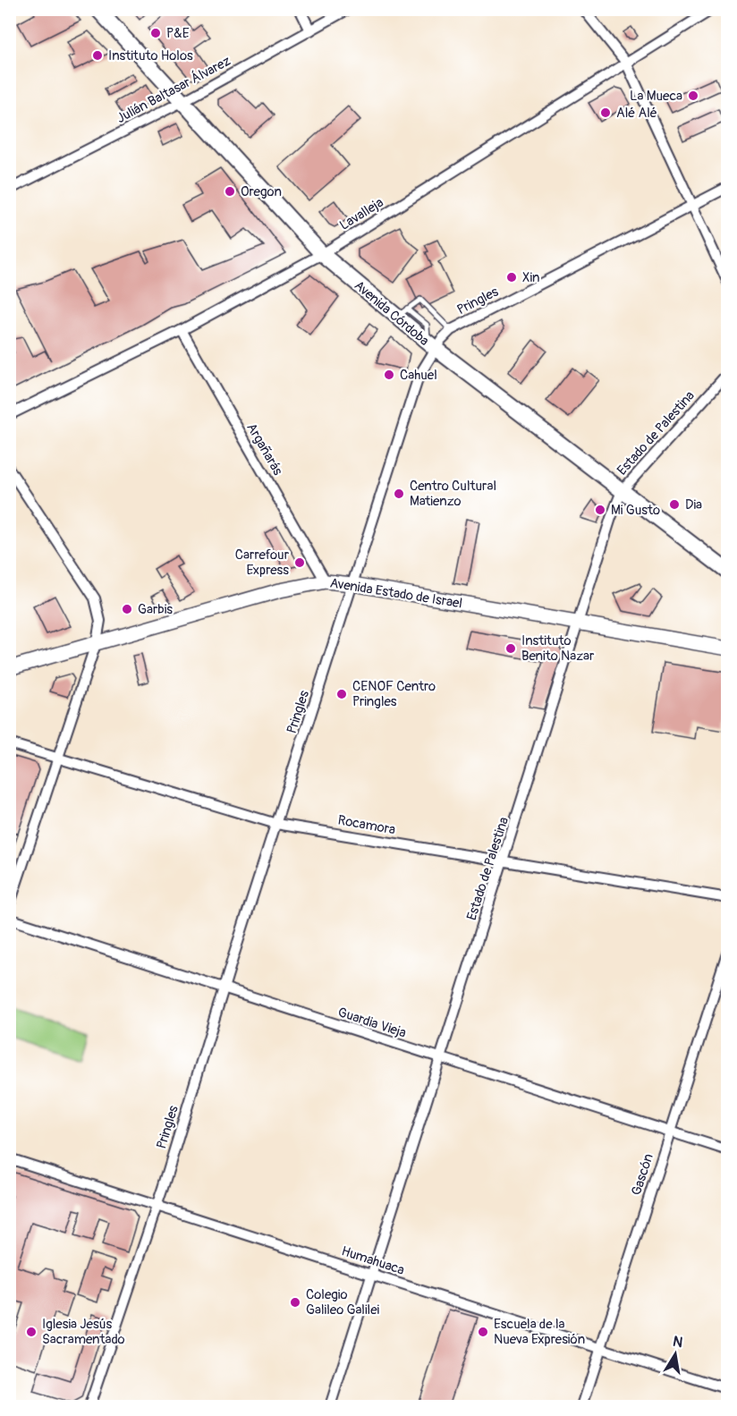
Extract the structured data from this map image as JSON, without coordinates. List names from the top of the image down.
{
  "streets": {
    "main road": ["Avenida Córdoba", "Avenida Estado de Israel"],
    "street": [
      "Julián Baltasar Álvarez",
      "Lavalleja",
      "Pringles",
      "Estado de Palestina",
      "Argañarás",
      "Rocamora",
      "Guardia Vieja",
      "Gascón",
      "Humahuaca"
    ]
  },
  "crossings": [
    ["Julián Baltasar Álvarez", "Avenida Córdoba"],
    ["Lavalleja", "Avenida Córdoba"],
    ["Lavalleja", "Argañarás"],
    ["Pringles", "Avenida Córdoba"],
    ["Pringles", "Avenida Estado de Israel"],
    ["Pringles", "Rocamora"],
    ["Pringles", "Guardia Vieja"],
    ["Pringles", "Humahuaca"],
    ["Avenida Córdoba", "Estado de Palestina"],
    ["Estado de Palestina", "Avenida Estado de Israel"],
    ["Estado de Palestina", "Rocamora"],
    ["Estado de Palestina", "Guardia Vieja"],
    ["Estado de Palestina", "Humahuaca"],
    ["Argañarás", "Avenida Estado de Israel"],
    ["Guardia Vieja", "Gascón"],
    ["Gascón", "Humahuaca"]
  ],
  "places": [
    "P&E",
    "Instituto Holos",
    "La Mueca",
    "Alé Alé",
    "Oregon",
    "Xin",
    "Cahuel",
    "Centro Cultural Matienzo",
    "Dia",
    "Mi Gusto",
    "Carrefour Express",
    "Garbis",
    "Instituto Benito Nazar",
    "CENOF Centro Pringles",
    "Colegio Galileo Galilei",
    "Iglesia Jesús Sacramentado",
    "Escuela de la Nueva Expresión"
  ],
  "north": "top"
}
